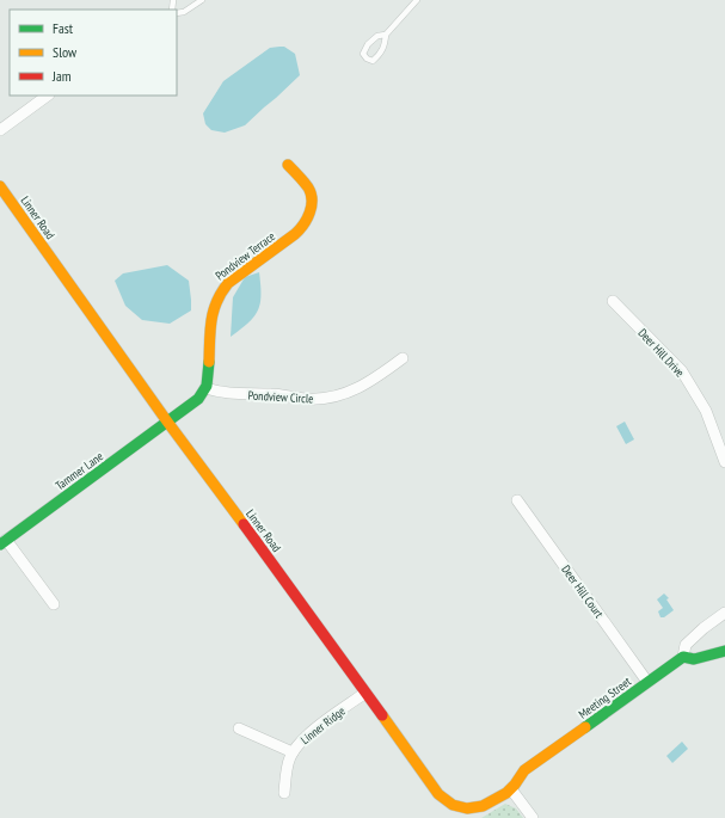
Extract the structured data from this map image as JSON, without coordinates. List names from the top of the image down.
{
  "streets": {
    "street": [
      "Linner Road",
      "Pondview Terrace",
      "Deer Hill Drive",
      "Pondview Circle",
      "Tammer Lane",
      "Deer Hill Court",
      "Meeting Street",
      "Linner Ridge"
    ]
  },
  "crossings": [
    ["Linner Road", "Tammer Lane"],
    ["Linner Road", "Meeting Street"],
    ["Linner Road", "Linner Ridge"],
    ["Pondview Terrace", "Pondview Circle"],
    ["Deer Hill Court", "Meeting Street"]
  ],
  "legend": ["Fast", "Slow", "Jam"]
}
